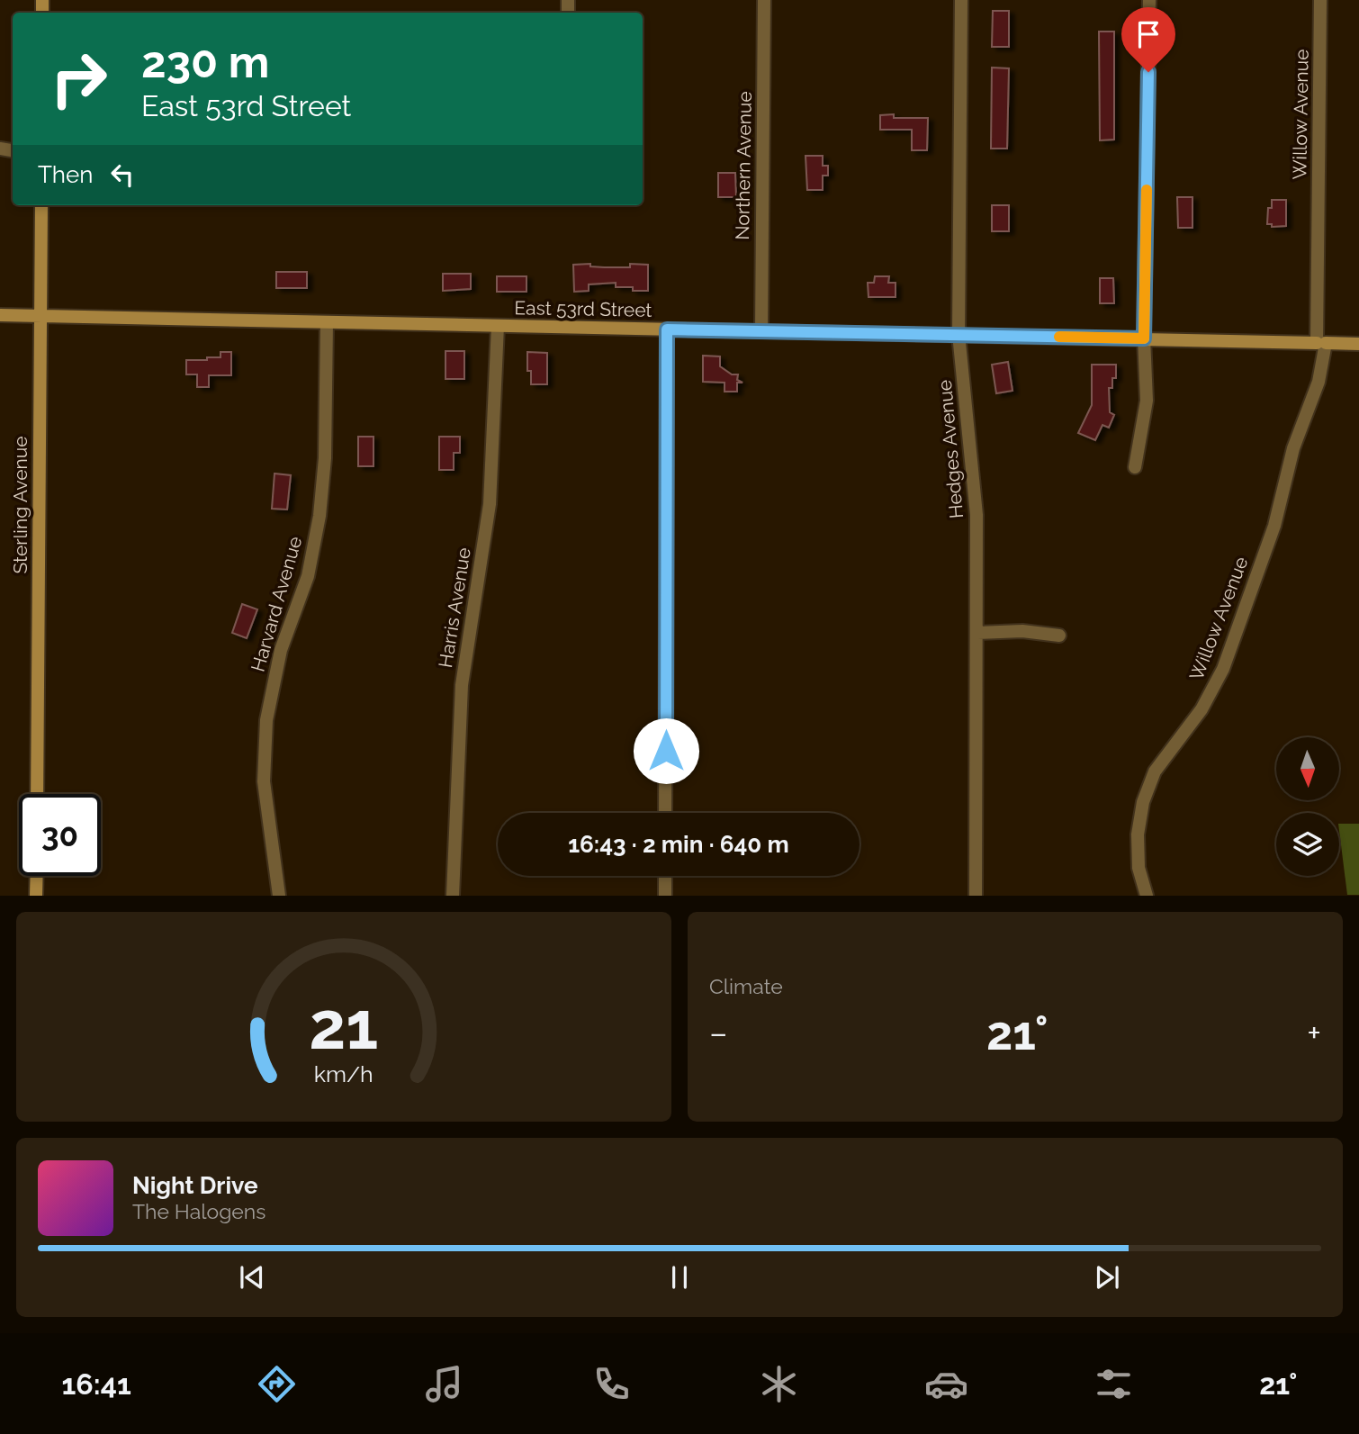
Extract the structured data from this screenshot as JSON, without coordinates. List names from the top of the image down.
{
  "streets": {
    "street": [
      "Willow Avenue",
      "Northern Avenue",
      "East 53rd Street",
      "Hedges Avenue",
      "Sterling Avenue",
      "Harvard Avenue",
      "Harris Avenue"
    ]
  },
  "crossings": [
    ["Willow Avenue", "East 53rd Street"],
    ["Northern Avenue", "East 53rd Street"],
    ["East 53rd Street", "Hedges Avenue"],
    ["East 53rd Street", "Sterling Avenue"],
    ["East 53rd Street", "Harvard Avenue"],
    ["East 53rd Street", "Harris Avenue"]
  ],
  "north": "bottom",
  "page": {
    "turn": ["230 m", "East 53rd Street"],
    "then": "Then",
    "limit": "30",
    "trip": "16:43 · 2 min · 640 m",
    "tile": "Climate",
    "heat": ["−", "21°", "+"],
    "song": ["Night Drive", "The Halogens"],
    "tabs": ["16:41", "21°"],
    "gauge": ["21", "km/h"]
  }
}
